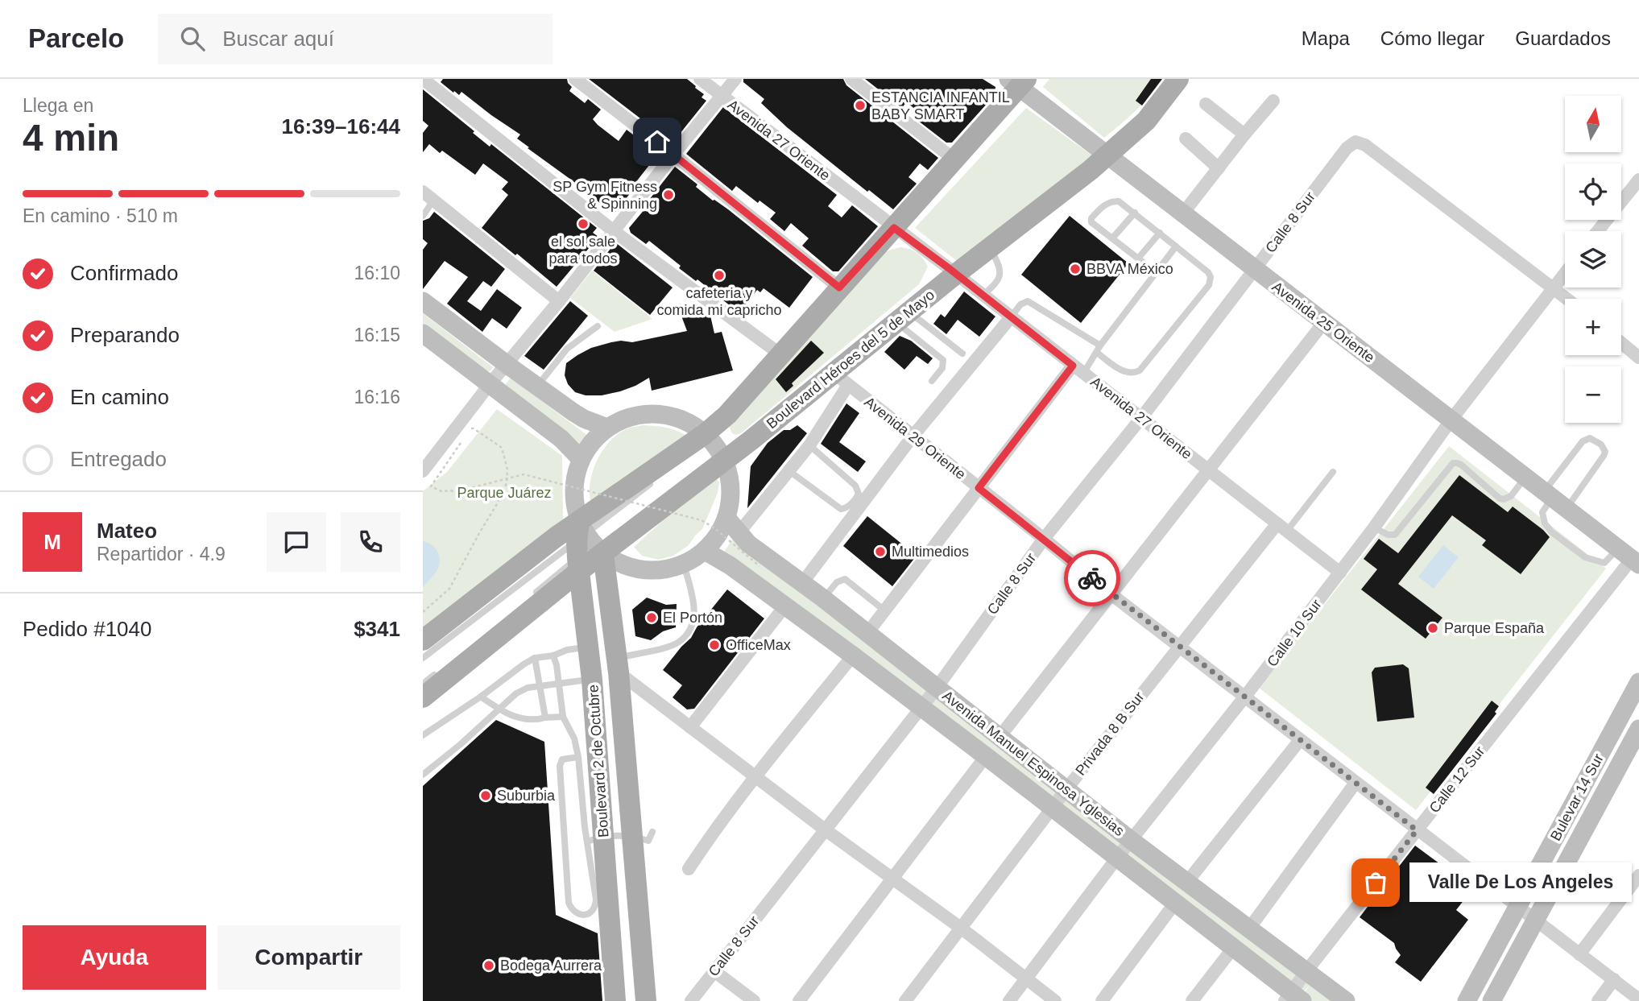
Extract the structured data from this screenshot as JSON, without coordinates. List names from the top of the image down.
{
  "streets": {
    "main road": [
      "Avenida 25 Oriente",
      "Boulevard Héroes del 5 de Mayo",
      "Boulevard 2 de Octubre",
      "Avenida Manuel Espinosa Yglesias",
      "Bulevar 14 Sur"
    ],
    "street": [
      "Avenida 27 Oriente",
      "Calle 8 Sur",
      "Avenida 29 Oriente",
      "Calle 10 Sur",
      "Privada 8 B Sur",
      "Calle 12 Sur"
    ]
  },
  "crossings": [
    ["Avenida 27 Oriente", "Calle 8 Sur"],
    ["Avenida 27 Oriente", "Boulevard Héroes del 5 de Mayo"],
    ["Avenida 27 Oriente", "Calle 10 Sur"],
    ["Avenida 27 Oriente", "Privada 8 B Sur"],
    ["Calle 8 Sur", "Avenida 25 Oriente"],
    ["Calle 8 Sur", "Avenida 29 Oriente"],
    ["Calle 8 Sur", "Calle 10 Sur"],
    ["Calle 8 Sur", "Avenida Manuel Espinosa Yglesias"],
    ["Avenida 25 Oriente", "Boulevard Héroes del 5 de Mayo"],
    ["Avenida 25 Oriente", "Calle 10 Sur"],
    ["Avenida 25 Oriente", "Calle 12 Sur"],
    ["Boulevard Héroes del 5 de Mayo", "Avenida 29 Oriente"],
    ["Boulevard Héroes del 5 de Mayo", "Boulevard 2 de Octubre"],
    ["Boulevard Héroes del 5 de Mayo", "Avenida Manuel Espinosa Yglesias"],
    ["Avenida 29 Oriente", "Calle 10 Sur"],
    ["Avenida 29 Oriente", "Privada 8 B Sur"],
    ["Avenida 29 Oriente", "Calle 12 Sur"],
    ["Avenida 29 Oriente", "Bulevar 14 Sur"],
    ["Calle 10 Sur", "Avenida Manuel Espinosa Yglesias"],
    ["Privada 8 B Sur", "Avenida Manuel Espinosa Yglesias"],
    ["Boulevard 2 de Octubre", "Avenida Manuel Espinosa Yglesias"],
    ["Avenida Manuel Espinosa Yglesias", "Calle 12 Sur"]
  ],
  "parks": ["Parque Juárez"],
  "places": [
    "ESTANCIA INFANTIL BABY SMART",
    "SP Gym Fitness & Spinning",
    "el sol sale para todos",
    "BBVA México",
    "cafeteria y comida mi capricho",
    "Multimedios",
    "El Portón",
    "Parque España",
    "OfficeMax",
    "Suburbia",
    "Valle De Los Angeles",
    "Bodega Aurrera"
  ],
  "north": "top",
  "page": {
    "header": "Parcelo",
    "search": "Buscar aquí",
    "nav": ["Mapa", "Cómo llegar", "Guardados"],
    "heading": ["4 min", "Llega en", "16:39–16:44"],
    "panel": [
      "Mateo",
      "Repartidor · 4.9",
      "Pedido #1040",
      "$341"
    ],
    "map_buttons": ["+", "−"],
    "bar": "En camino · 510 m",
    "list": [
      ["Confirmado", "16:10"],
      ["Preparando", "16:15"],
      ["En camino", "16:16"],
      "Entregado"
    ],
    "round": "M",
    "bubble": "Valle De Los Angeles",
    "buttons": ["Ayuda", "Compartir"]
  }
}
